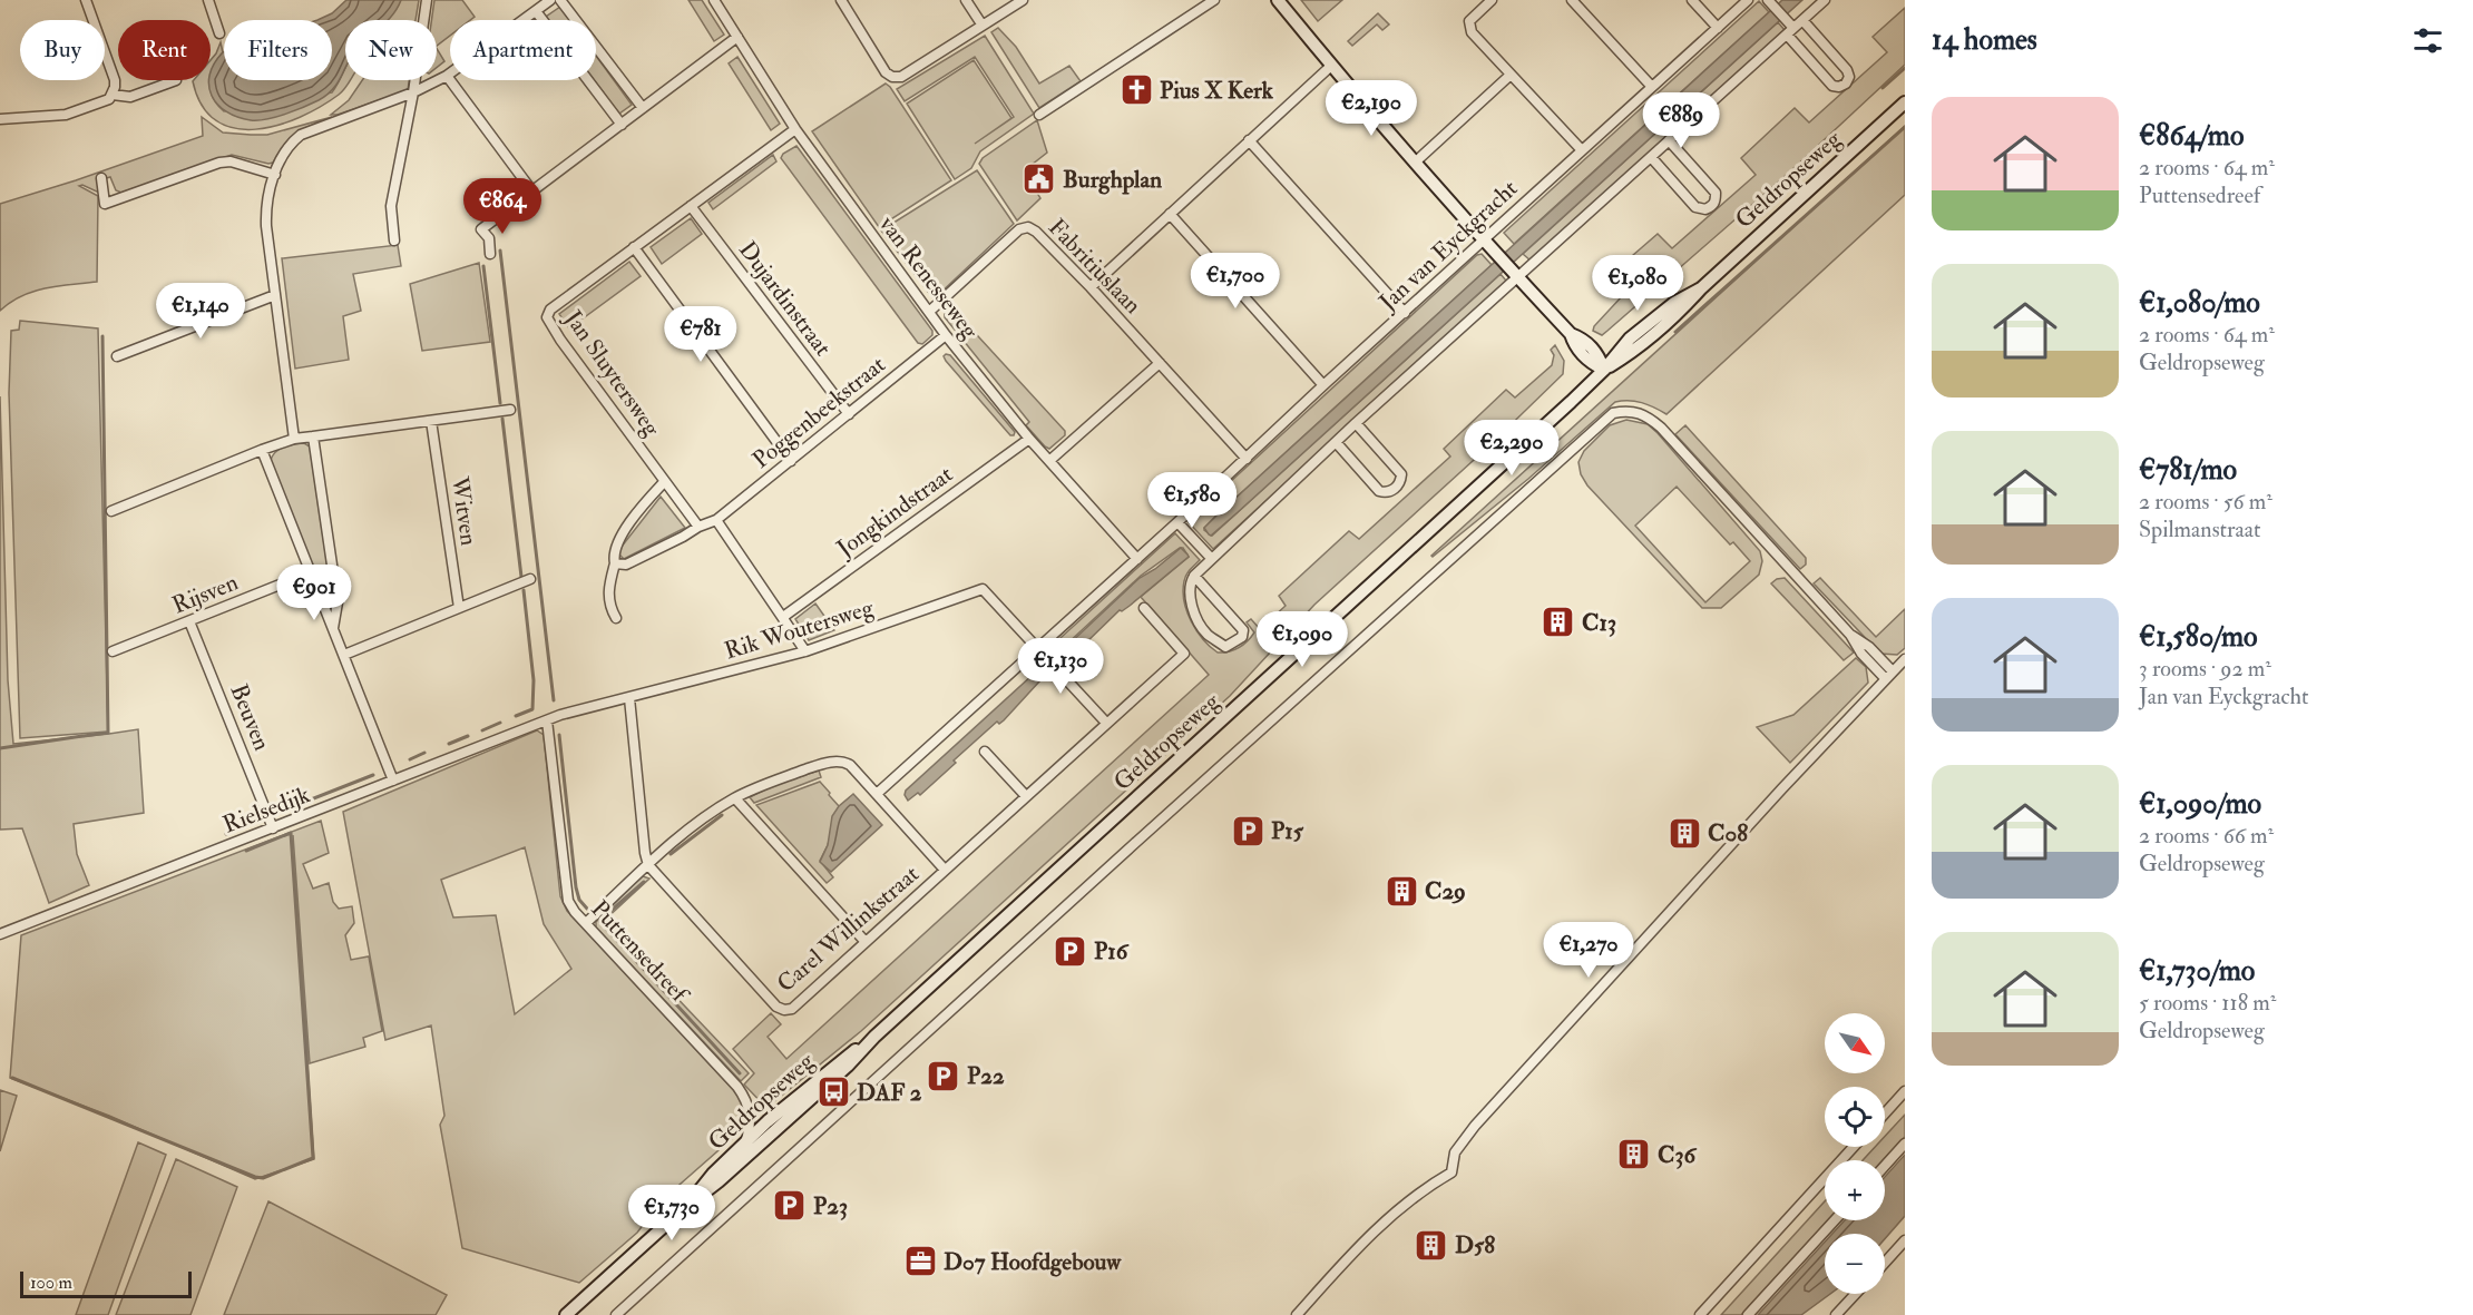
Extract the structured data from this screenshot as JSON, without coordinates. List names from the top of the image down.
{
  "streets": {
    "main road": ["Geldropseweg"],
    "street": [
      "Jan van Eyckgracht",
      "Fabritiuslaan",
      "van Renesseweg",
      "Dujardinstraat",
      "Jan Sluytersweg",
      "Poggenbeekstraat",
      "Witven",
      "Jongkindstraat",
      "Rijsven",
      "Rik Woutersweg",
      "Beuven",
      "Rielsedijk",
      "Carel Willinkstraat",
      "Puttensedreef"
    ]
  },
  "crossings": [
    ["Geldropseweg", "Puttensedreef"],
    ["Jan van Eyckgracht", "Fabritiuslaan"],
    ["Jan van Eyckgracht", "van Renesseweg"],
    ["Jan van Eyckgracht", "Rik Woutersweg"],
    ["Fabritiuslaan", "van Renesseweg"],
    ["van Renesseweg", "Jan Sluytersweg"],
    ["van Renesseweg", "Poggenbeekstraat"],
    ["van Renesseweg", "Jongkindstraat"],
    ["Dujardinstraat", "Jan Sluytersweg"],
    ["Dujardinstraat", "Poggenbeekstraat"],
    ["Rijsven", "Beuven"],
    ["Rik Woutersweg", "Rielsedijk"],
    ["Rik Woutersweg", "Puttensedreef"],
    ["Beuven", "Rielsedijk"],
    ["Rielsedijk", "Puttensedreef"]
  ],
  "places": {
    "church": ["Pius X Kerk"],
    "public building": ["Burghplan"],
    "building": [
      "C13",
      "C08",
      "C29",
      "C36",
      "D58"
    ],
    "parking": [
      "P15",
      "P16",
      "P22",
      "P23"
    ],
    "bus stop": ["DAF 2"],
    "office": ["D07 Hoofdgebouw"]
  },
  "scale_bar": "100 m",
  "north": "bottom right",
  "page": {
    "heading": "14 homes",
    "chip": [
      "Buy",
      "Rent",
      "Filters",
      "New",
      "Apartment"
    ],
    "price": [
      "€2,190",
      "€889",
      "€864",
      "€1,700",
      "€1,080",
      "€1,140",
      "€781",
      "€2,290",
      "€1,580",
      "€901",
      "€1,090",
      "€1,130",
      "€1,270",
      "€1,730"
    ],
    "list": [
      {
        "name": "€864/mo",
        "note": "2 rooms · 64 m² · Puttensedreef"
      },
      {
        "name": "€1,080/mo",
        "note": "2 rooms · 64 m² · Geldropseweg"
      },
      {
        "name": "€781/mo",
        "note": "2 rooms · 56 m² · Spilmanstraat"
      },
      {
        "name": "€1,580/mo",
        "note": "3 rooms · 92 m² · Jan van Eyckgracht"
      },
      {
        "name": "€1,090/mo",
        "note": "2 rooms · 66 m² · Geldropseweg"
      },
      {
        "name": "€1,730/mo",
        "note": "5 rooms · 118 m² · Geldropseweg"
      }
    ],
    "map_buttons": ["+", "−"],
    "scale": "100 m"
  }
}
